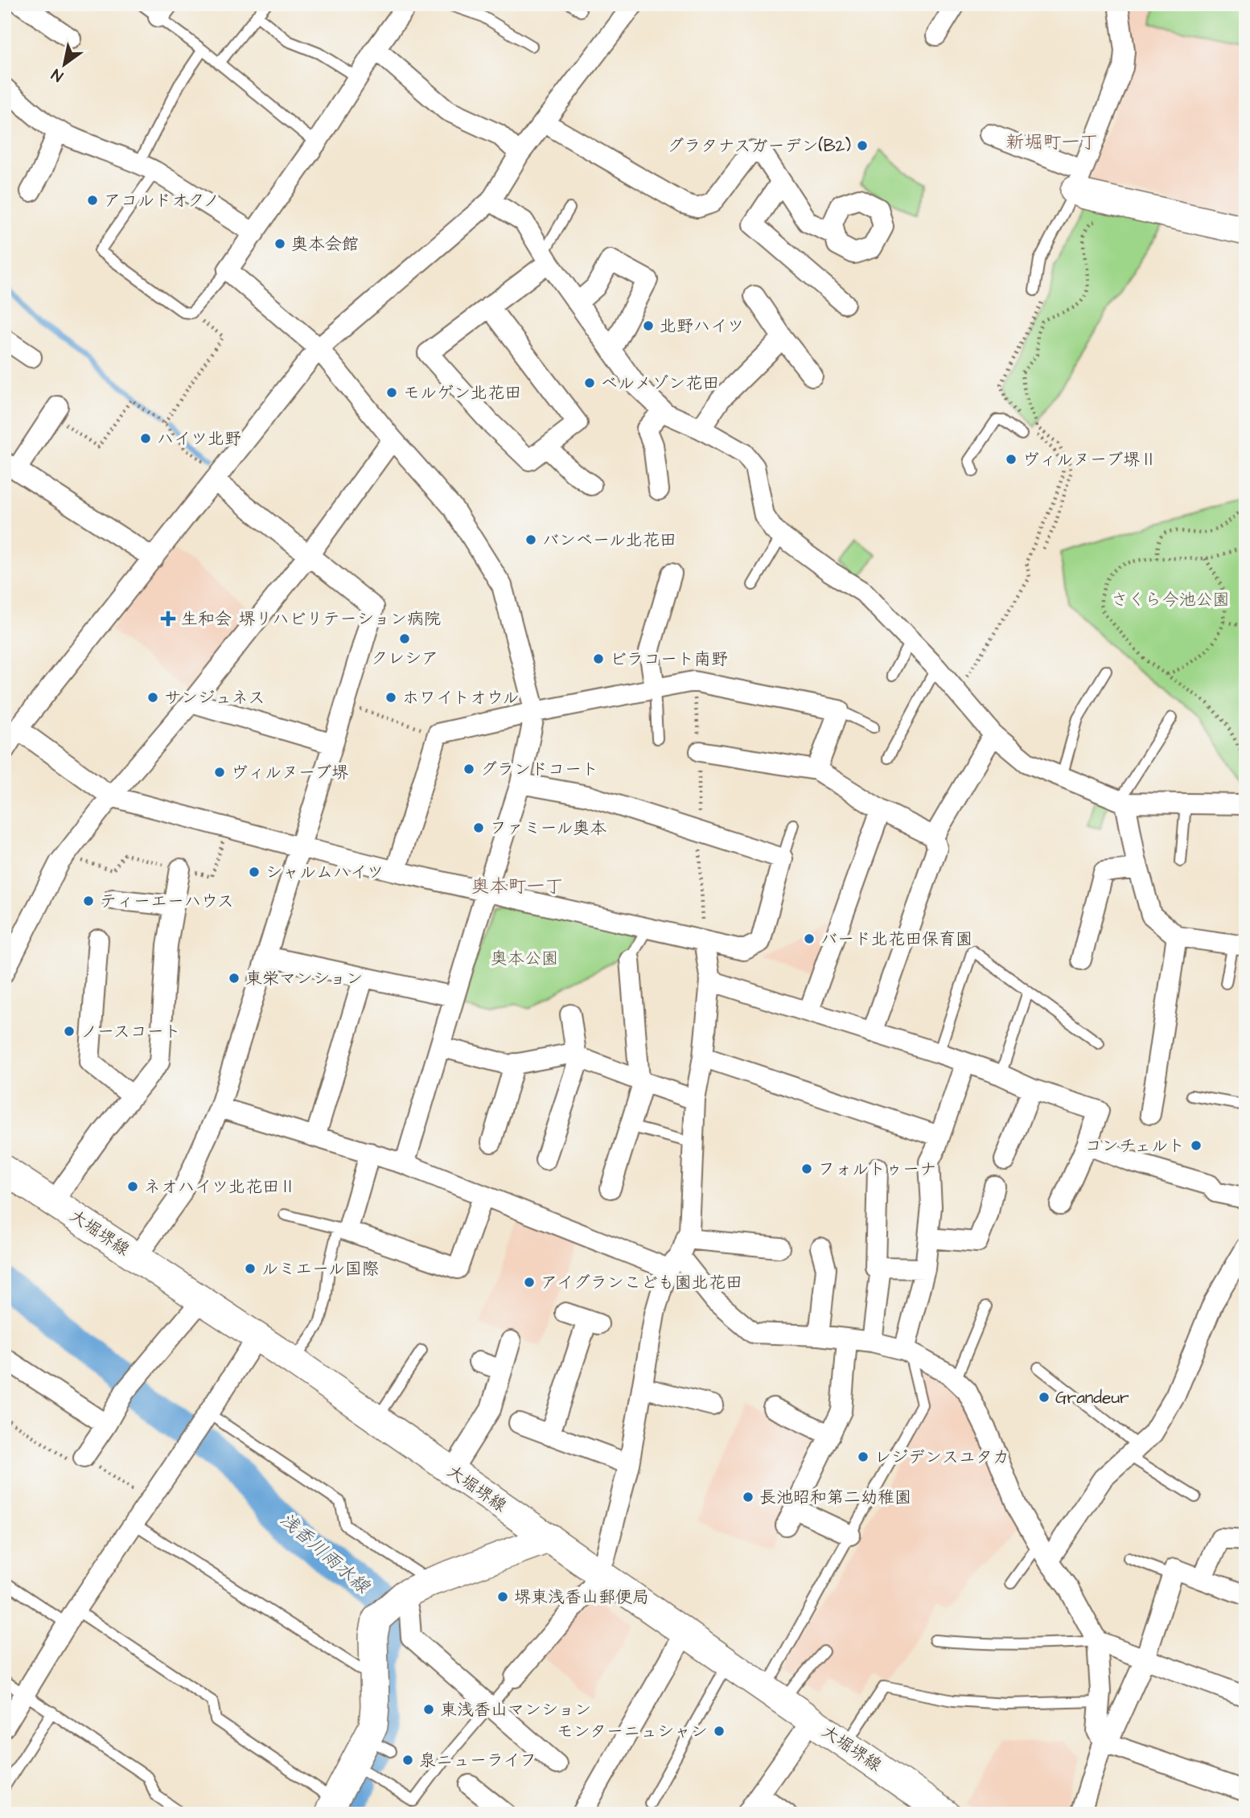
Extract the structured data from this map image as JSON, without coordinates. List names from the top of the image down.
{
  "streets": {
    "main road": ["大堀堺線"]
  },
  "districts": ["新堀町一丁", "奥本町一丁"],
  "water": ["浅香川雨水線"],
  "parks": ["さくら今池公園", "奥本公園"],
  "places": {
    "other": [
      "グラタナスガーデン(B2)",
      "アコルドオクノ",
      "奥本会館",
      "北野ハイツ",
      "ベルメゾン花田",
      "モルゲン北花田",
      "ハイツ北野",
      "ヴィルヌーブ堺Ⅱ",
      "バンベール北花田",
      "クレシア",
      "ビラコート南野",
      "サンジュネス",
      "ホワイトオウル",
      "グランドコート",
      "ヴィルヌーブ堺",
      "ファミール奥本",
      "シャルムハイツ",
      "ティーエーハウス",
      "バード北花田保育園",
      "東栄マンション",
      "ノースコート",
      "コンチェルト",
      "フォルトゥーナ",
      "ネオハイツ北花田Ⅱ",
      "ルミエール国際",
      "アイグランこども園北花田",
      "Grandeur",
      "レジデンスユタカ",
      "長池昭和第二幼稚園",
      "堺東浅香山郵便局",
      "東浅香山マンション",
      "モンターニュシャン",
      "泉ニューライフ"
    ],
    "health": ["生和会 堺リハビリテーション病院"]
  },
  "north": "bottom left"
}
